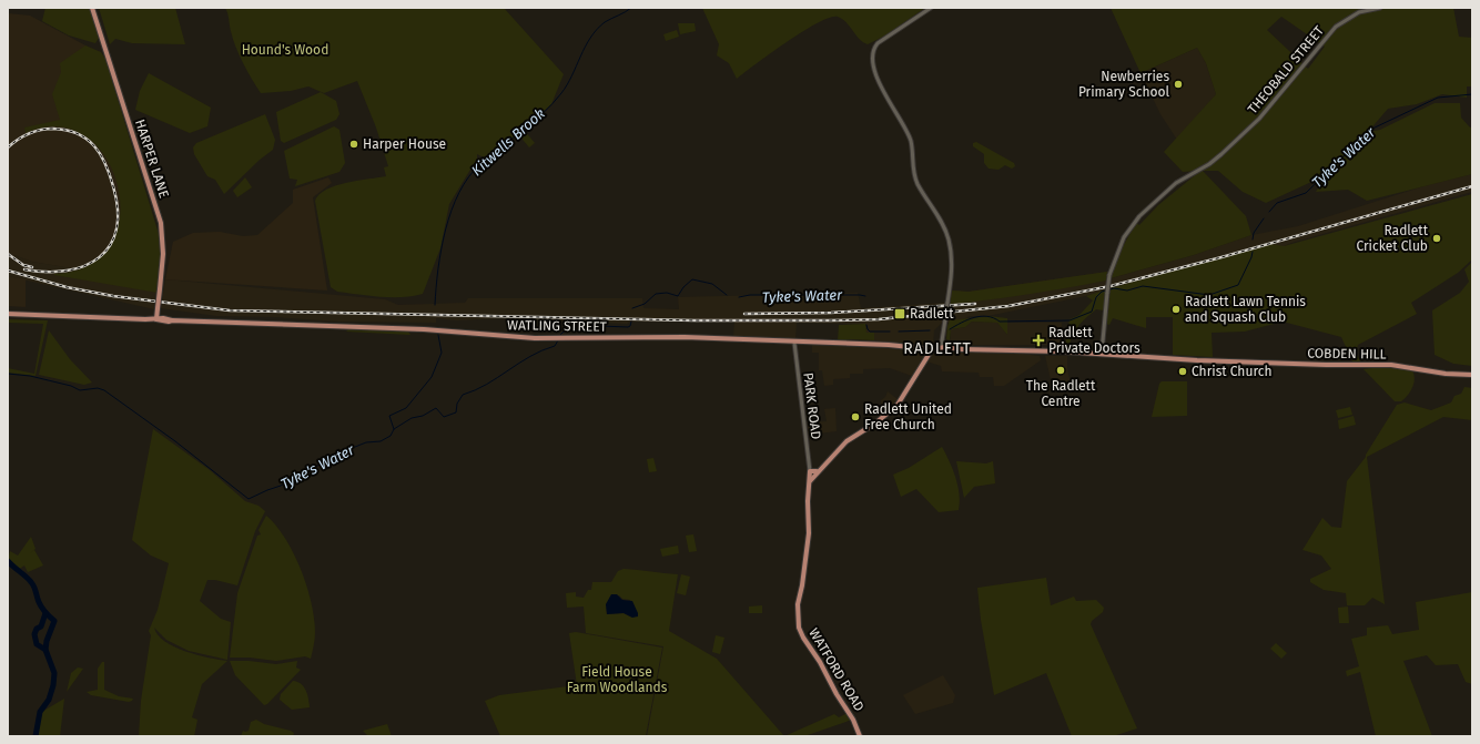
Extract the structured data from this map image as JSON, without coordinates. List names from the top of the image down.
{
  "streets": {
    "main road": [
      "HARPER LANE",
      "WATLING STREET",
      "COBDEN HILL",
      "WATFORD ROAD"
    ],
    "street": ["THEOBALD STREET", "PARK ROAD"]
  },
  "crossings": [
    ["THEOBALD STREET", "WATLING STREET"],
    ["HARPER LANE", "WATLING STREET"],
    ["WATLING STREET", "COBDEN HILL"],
    ["WATLING STREET", "PARK ROAD"],
    ["WATLING STREET", "WATFORD ROAD"],
    ["PARK ROAD", "WATFORD ROAD"]
  ],
  "districts": ["RADLETT"],
  "water": ["Kitwells Brook", "Tyke's Water"],
  "parks": ["Hound's Wood", "Field House Farm Woodlands"],
  "places": {
    "other": [
      "Newberries Primary School",
      "Harper House",
      "Radlett Cricket Club",
      "Radlett Lawn Tennis and Squash Club",
      "The Radlett Centre",
      "Christ Church",
      "Radlett United Free Church"
    ],
    "transit": ["Radlett"],
    "health": ["Radlett Private Doctors"]
  }
}
